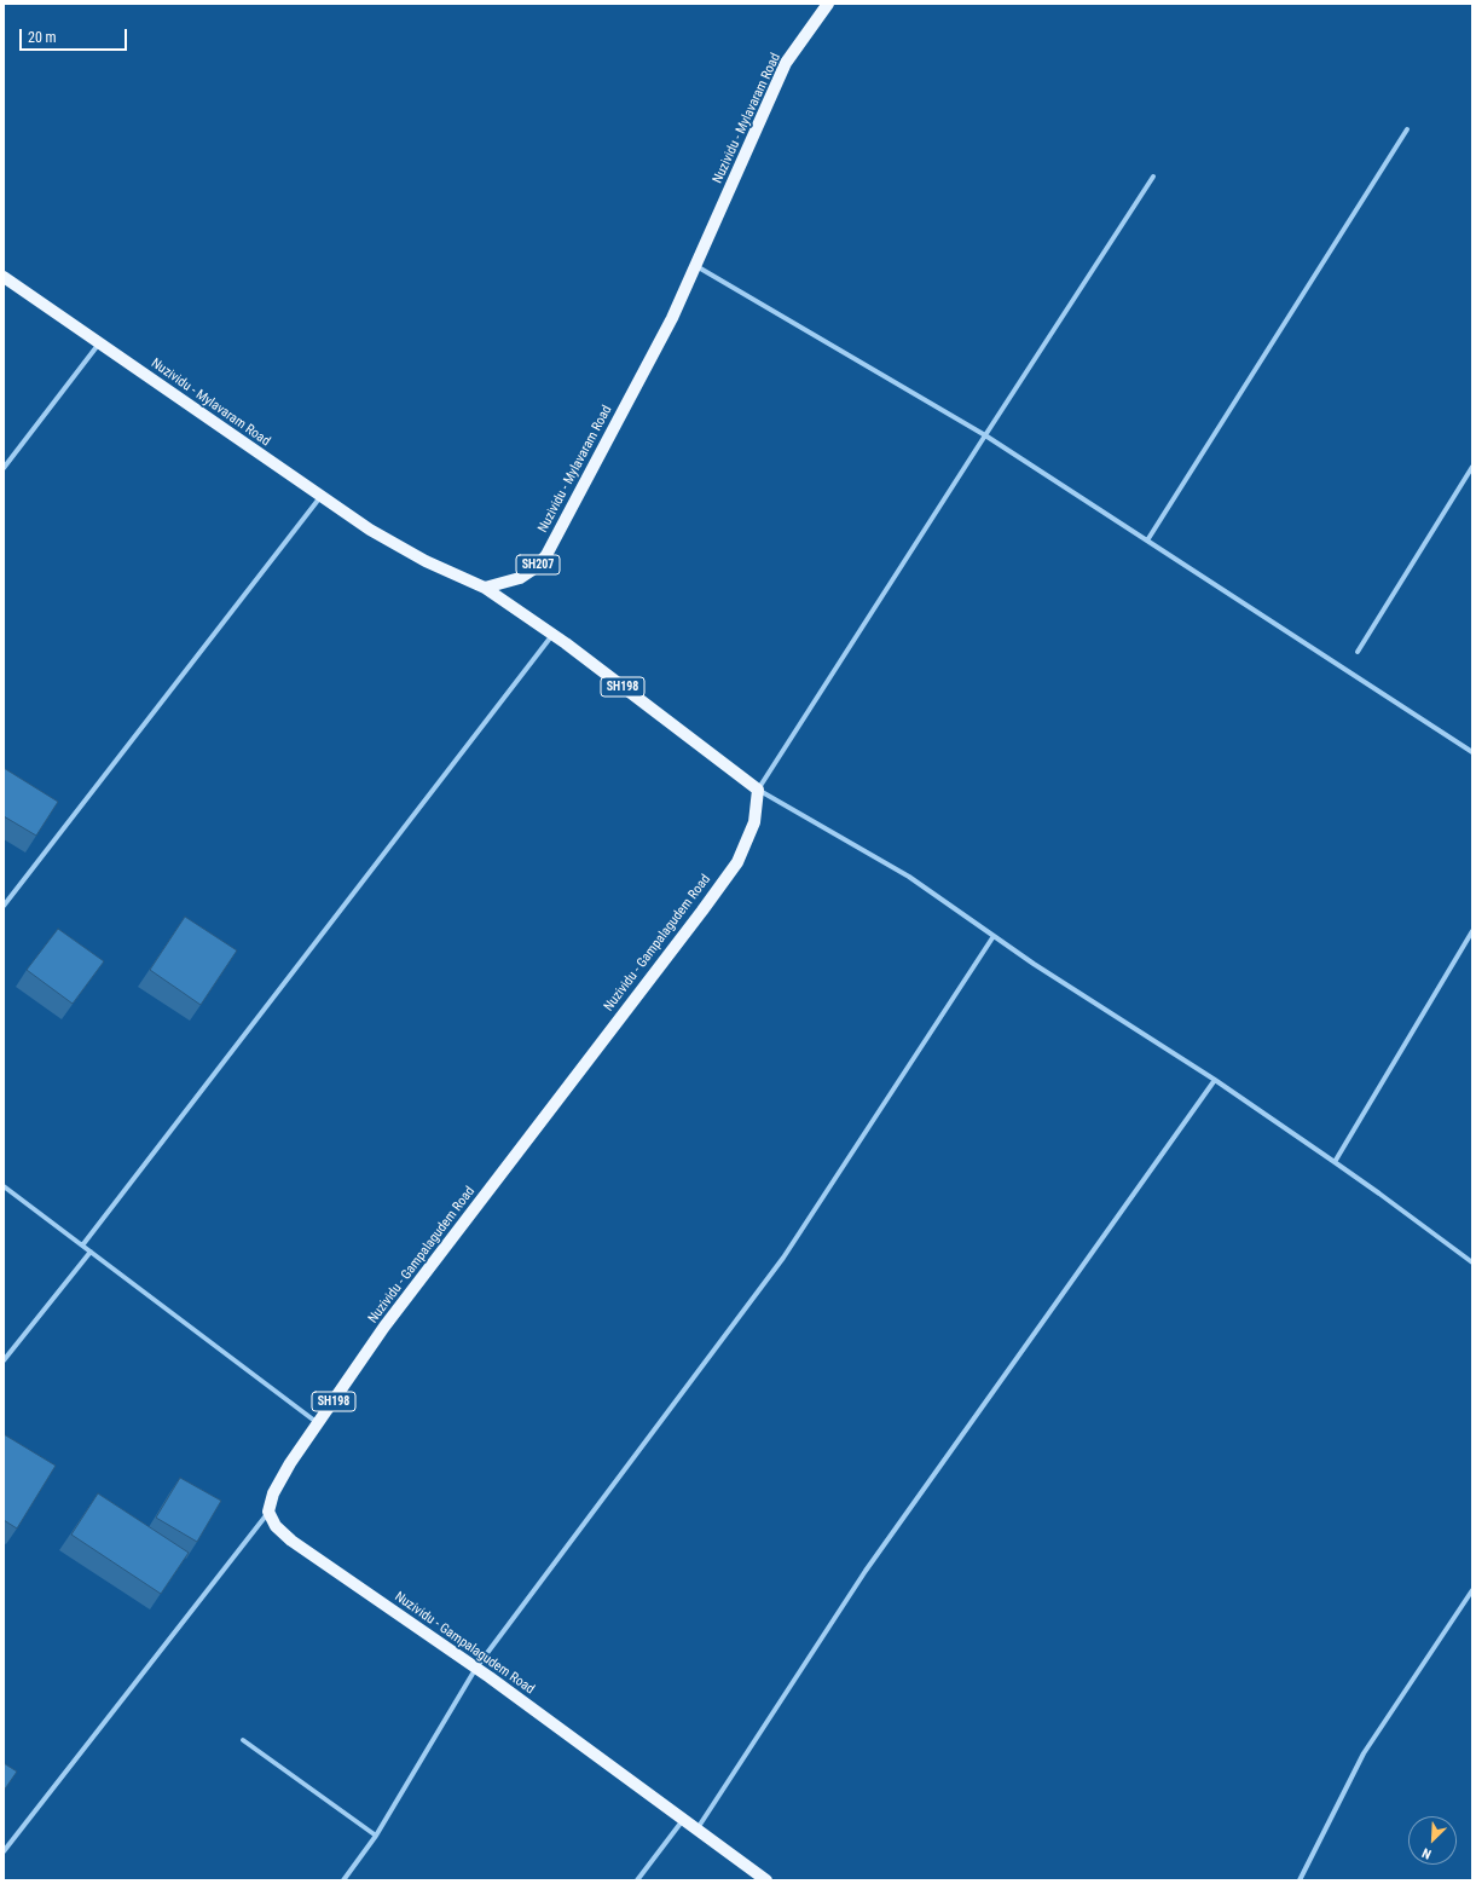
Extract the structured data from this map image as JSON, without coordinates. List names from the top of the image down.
{
  "streets": {
    "main road": [
      "Nuzividu - Mylavaram Road",
      "SH207",
      "SH198",
      "Nuzividu - Gampalagudem Road"
    ]
  },
  "crossings": [
    ["Nuzividu - Mylavaram Road", "SH198"],
    ["SH198", "Nuzividu - Gampalagudem Road"]
  ],
  "scale_bar": "20 m",
  "north": "bottom left"
}
